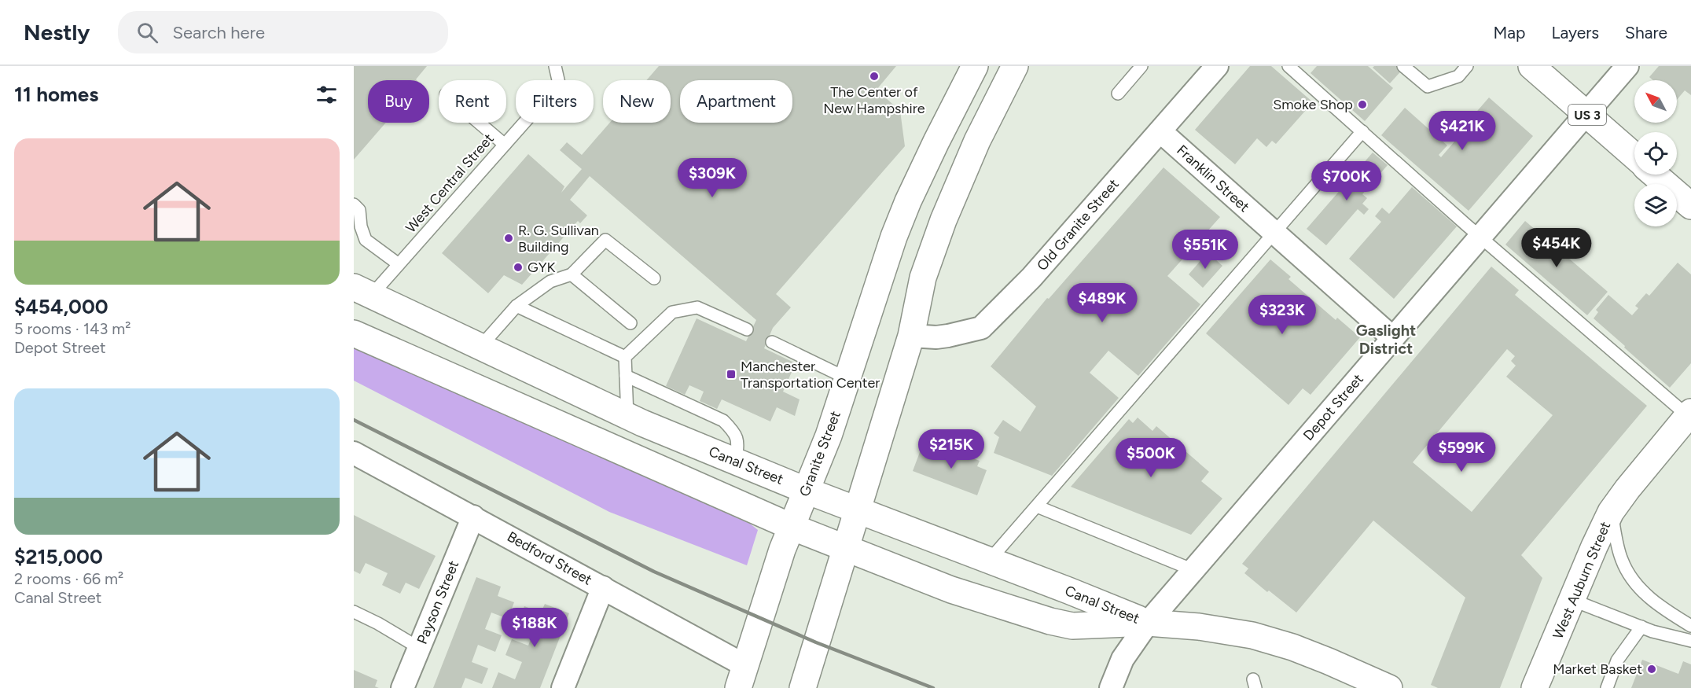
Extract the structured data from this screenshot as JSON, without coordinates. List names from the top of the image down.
{
  "streets": {
    "street": [
      "US 3",
      "Franklin Street",
      "Old Granite Street",
      "Depot Street",
      "Granite Street",
      "Canal Street",
      "Bedford Street",
      "West Auburn Street",
      "Payson Street"
    ],
    "lane": ["West Central Street"]
  },
  "crossings": [
    ["US 3", "Depot Street"],
    ["Franklin Street", "Old Granite Street"],
    ["Franklin Street", "Depot Street"],
    ["West Central Street", "Canal Street"],
    ["Depot Street", "Canal Street"],
    ["Granite Street", "Canal Street"],
    ["Granite Street", "Bedford Street"],
    ["Bedford Street", "Payson Street"]
  ],
  "districts": ["Gaslight District"],
  "places": {
    "other": [
      "The Center of New Hampshire",
      "Smoke Shop",
      "R. G. Sullivan Building",
      "GYK",
      "Market Basket"
    ],
    "transit": ["Manchester Transportation Center"]
  },
  "north": "top left",
  "page": {
    "header": "Nestly",
    "search": "Search here",
    "nav": ["Map", "Layers", "Share"],
    "heading": "11 homes",
    "chip": [
      "Buy",
      "Rent",
      "Filters",
      "New",
      "Apartment"
    ],
    "price": [
      "$421K",
      "$309K",
      "$700K",
      "$454K",
      "$551K",
      "$489K",
      "$323K",
      "$215K",
      "$599K",
      "$500K",
      "$188K"
    ],
    "list": [
      {
        "name": "$454,000",
        "note": "5 rooms · 143 m² · Depot Street"
      },
      {
        "name": "$215,000",
        "note": "2 rooms · 66 m² · Canal Street"
      }
    ]
  }
}
